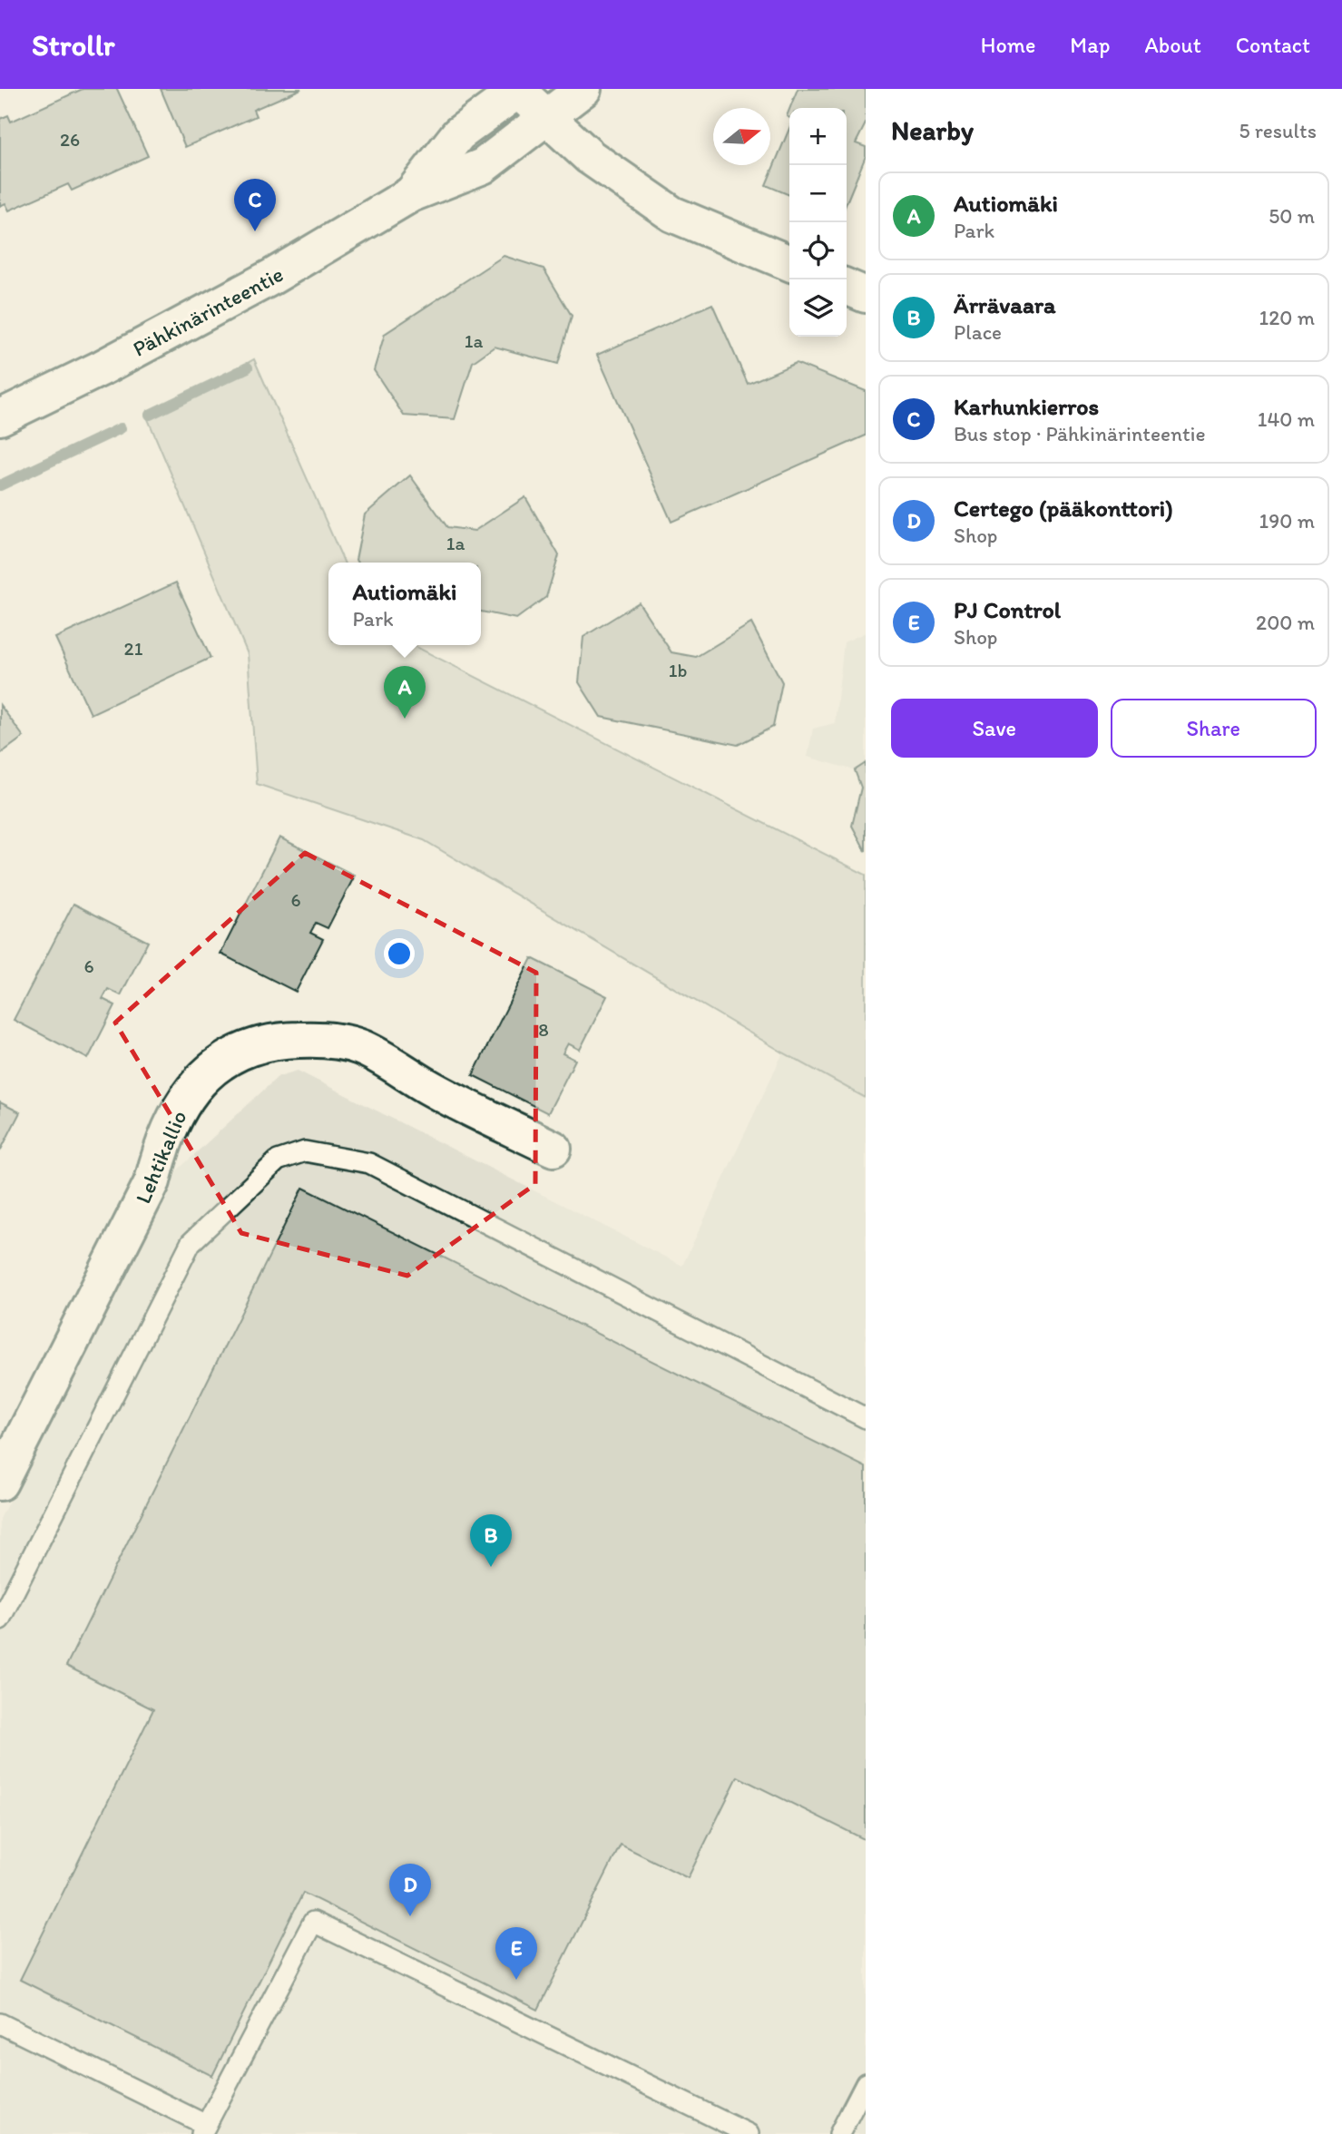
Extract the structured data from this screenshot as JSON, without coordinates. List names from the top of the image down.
{
  "streets": {
    "street": ["Pähkinärinteentie", "Lehtikallio"]
  },
  "house_numbers": [
    "26",
    "1a",
    "1a",
    "21",
    "1b",
    "6",
    "6",
    "8"
  ],
  "north": "right",
  "page": {
    "header": "Strollr",
    "nav": [
      "Home",
      "Map",
      "About",
      "Contact"
    ],
    "heading": ["Nearby", "5 results"],
    "map_buttons": ["+", "−"],
    "list": [
      {
        "mark": "A",
        "name": "Autiomäki",
        "note": "Park",
        "value": "50 m"
      },
      {
        "mark": "B",
        "name": "Ärrävaara",
        "note": "Place",
        "value": "120 m"
      },
      {
        "mark": "C",
        "name": "Karhunkierros",
        "note": "Bus stop · Pähkinärinteentie",
        "value": "140 m"
      },
      {
        "mark": "D",
        "name": "Certego (pääkonttori)",
        "note": "Shop",
        "value": "190 m"
      },
      {
        "mark": "E",
        "name": "PJ Control",
        "note": "Shop",
        "value": "200 m"
      }
    ],
    "pins": [
      "C",
      "A",
      "B",
      "D",
      "E"
    ],
    "popup": ["Autiomäki", "Park"],
    "buttons": ["Save", "Share"]
  }
}
